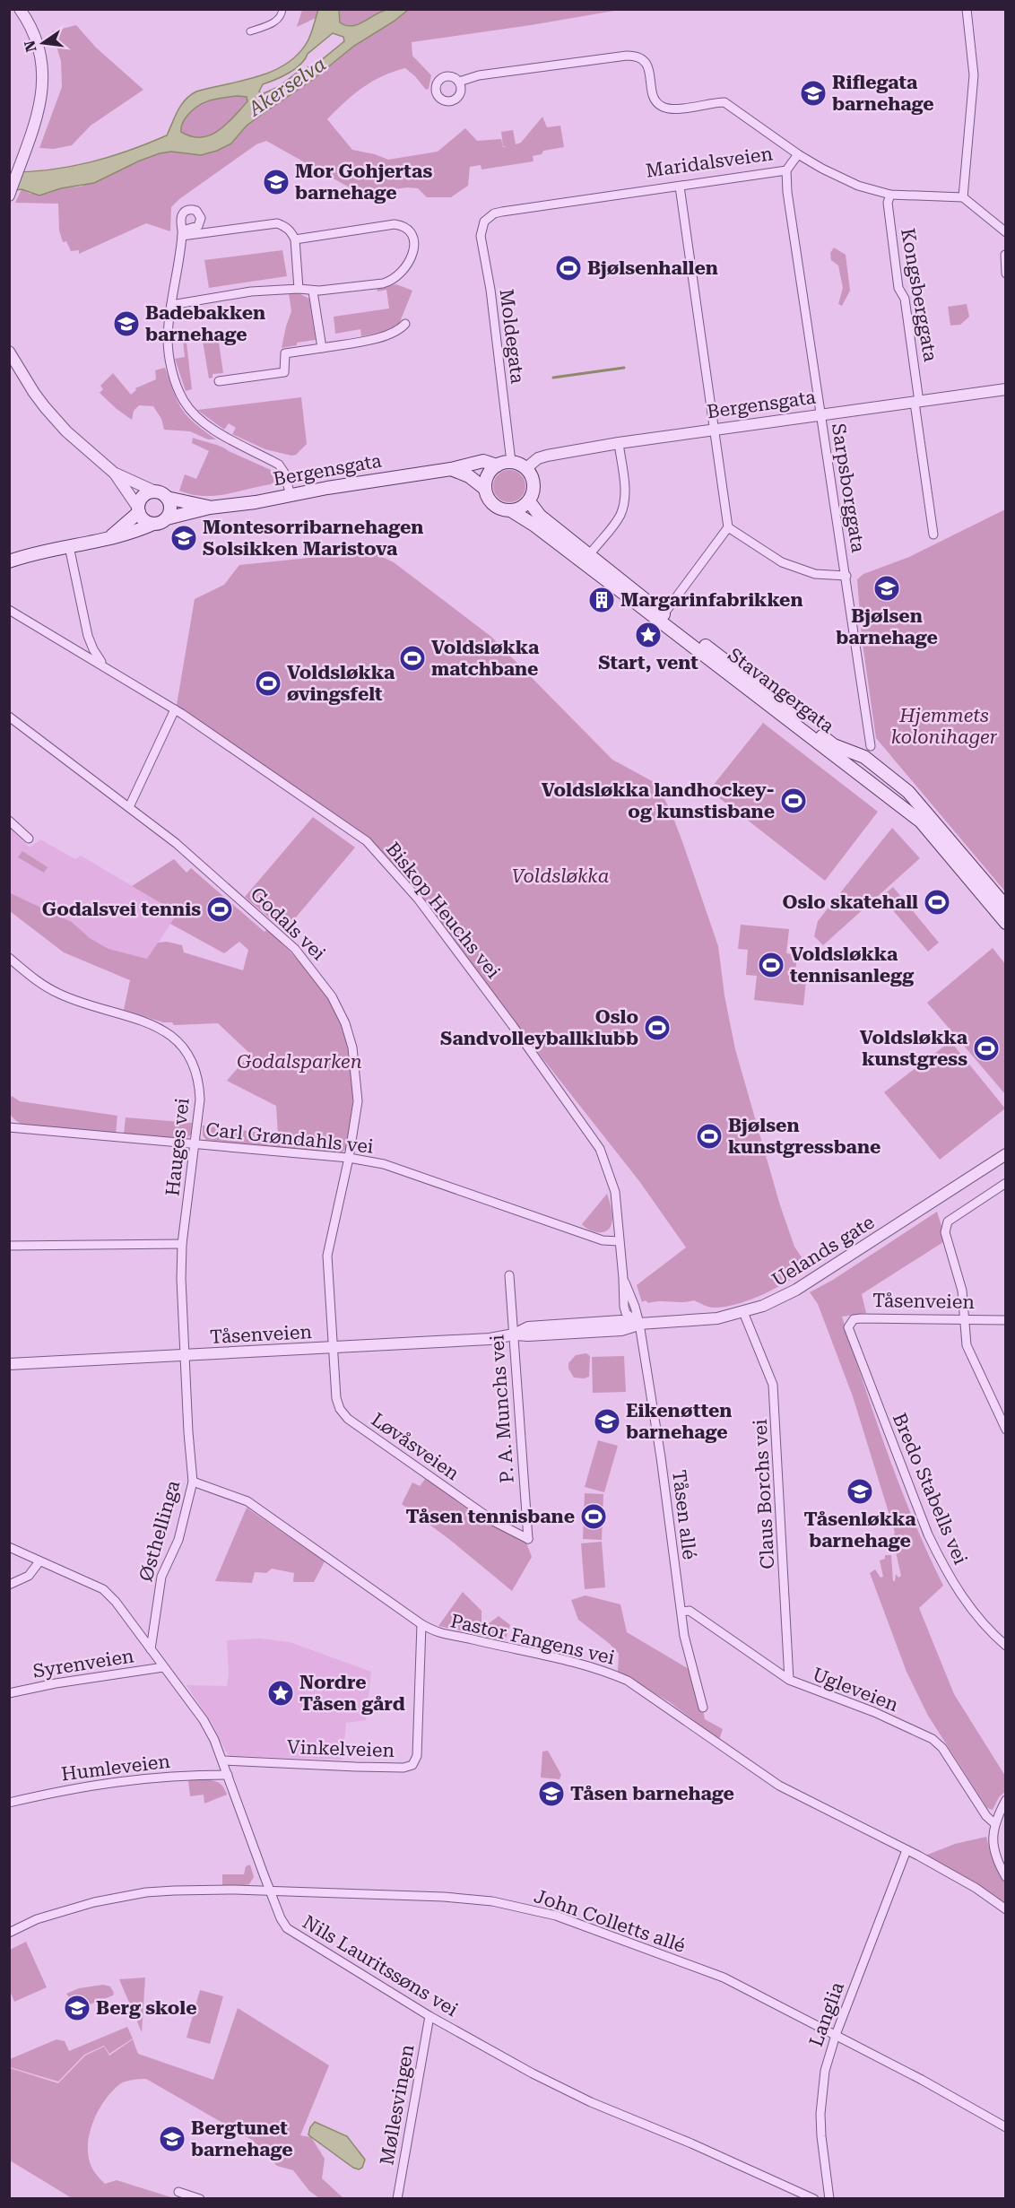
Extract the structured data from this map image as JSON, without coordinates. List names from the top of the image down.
{
  "streets": {
    "main road": ["Bergensgata", "Stavangergata"],
    "street": [
      "Maridalsveien",
      "Kongsberggata",
      "Moldegata",
      "Sarpsborggata",
      "Biskop Heuchs vei",
      "Godals vei",
      "Carl Grøndahls vei",
      "Hauges vei",
      "Uelands gate",
      "Tåsenveien",
      "P. A. Munchs vei",
      "Løvåsveien",
      "Bredo Stabells vei",
      "Claus Borchs vei",
      "Tåsen allé",
      "Østhellinga",
      "Pastor Fangens vei",
      "Syrenveien",
      "Ugleveien",
      "Vinkelveien",
      "Humleveien",
      "John Colletts allé",
      "Nils Lauritssøns vei",
      "Langlia",
      "Møllesvingen"
    ]
  },
  "crossings": [
    ["Maridalsveien", "Kongsberggata"],
    ["Maridalsveien", "Moldegata"],
    ["Maridalsveien", "Sarpsborggata"],
    ["Kongsberggata", "Bergensgata"],
    ["Moldegata", "Bergensgata"],
    ["Moldegata", "Stavangergata"],
    ["Bergensgata", "Sarpsborggata"],
    ["Bergensgata", "Stavangergata"],
    ["Sarpsborggata", "Stavangergata"],
    ["Biskop Heuchs vei", "Carl Grøndahls vei"],
    ["Biskop Heuchs vei", "Uelands gate"],
    ["Biskop Heuchs vei", "Tåsenveien"],
    ["Biskop Heuchs vei", "Tåsen allé"],
    ["Godals vei", "Carl Grøndahls vei"],
    ["Godals vei", "Tåsenveien"],
    ["Godals vei", "Løvåsveien"],
    ["Carl Grøndahls vei", "Hauges vei"],
    ["Hauges vei", "Tåsenveien"],
    ["Hauges vei", "Østhellinga"],
    ["Uelands gate", "Tåsenveien"],
    ["Uelands gate", "Claus Borchs vei"],
    ["Uelands gate", "Tåsen allé"],
    ["Tåsenveien", "P. A. Munchs vei"],
    ["Tåsenveien", "Løvåsveien"],
    ["Tåsenveien", "Bredo Stabells vei"],
    ["Tåsenveien", "Tåsen allé"],
    ["Tåsenveien", "Østhellinga"],
    ["P. A. Munchs vei", "Løvåsveien"],
    ["Claus Borchs vei", "Ugleveien"],
    ["Tåsen allé", "Ugleveien"],
    ["Østhellinga", "Pastor Fangens vei"],
    ["Østhellinga", "Nils Lauritssøns vei"],
    ["Pastor Fangens vei", "Vinkelveien"],
    ["Pastor Fangens vei", "Langlia"],
    ["Syrenveien", "Nils Lauritssøns vei"],
    ["Vinkelveien", "Nils Lauritssøns vei"],
    ["Humleveien", "Nils Lauritssøns vei"],
    ["John Colletts allé", "Nils Lauritssøns vei"],
    ["John Colletts allé", "Langlia"],
    ["Nils Lauritssøns vei", "Møllesvingen"]
  ],
  "water": ["Akerselva"],
  "parks": ["Hjemmets kolonihager", "Voldsløkka", "Godalsparken"],
  "places": {
    "school or university": [
      "Riflegata barnehage",
      "Mor Gohjertas barnehage",
      "Badebakken barnehage",
      "Montesorribarnehagen Solsikken Maristova",
      "Bjølsen barnehage",
      "Eikenøtten barnehage",
      "Tåsenløkka barnehage",
      "Tåsen barnehage",
      "Berg skole",
      "Bergtunet barnehage"
    ],
    "sports": [
      "Bjølsenhallen",
      "Voldsløkka matchbane",
      "Voldsløkka øvingsfelt",
      "Voldsløkka landhockey- og kunstisbane",
      "Oslo skatehall",
      "Godalsvei tennis",
      "Voldsløkka tennisanlegg",
      "Oslo Sandvolleyballklubb",
      "Voldsløkka kunstgress",
      "Bjølsen kunstgressbane",
      "Tåsen tennisbane"
    ],
    "building": ["Margarinfabrikken"],
    "place": ["Start, vent", "Nordre Tåsen gård"]
  },
  "north": "left"
}
